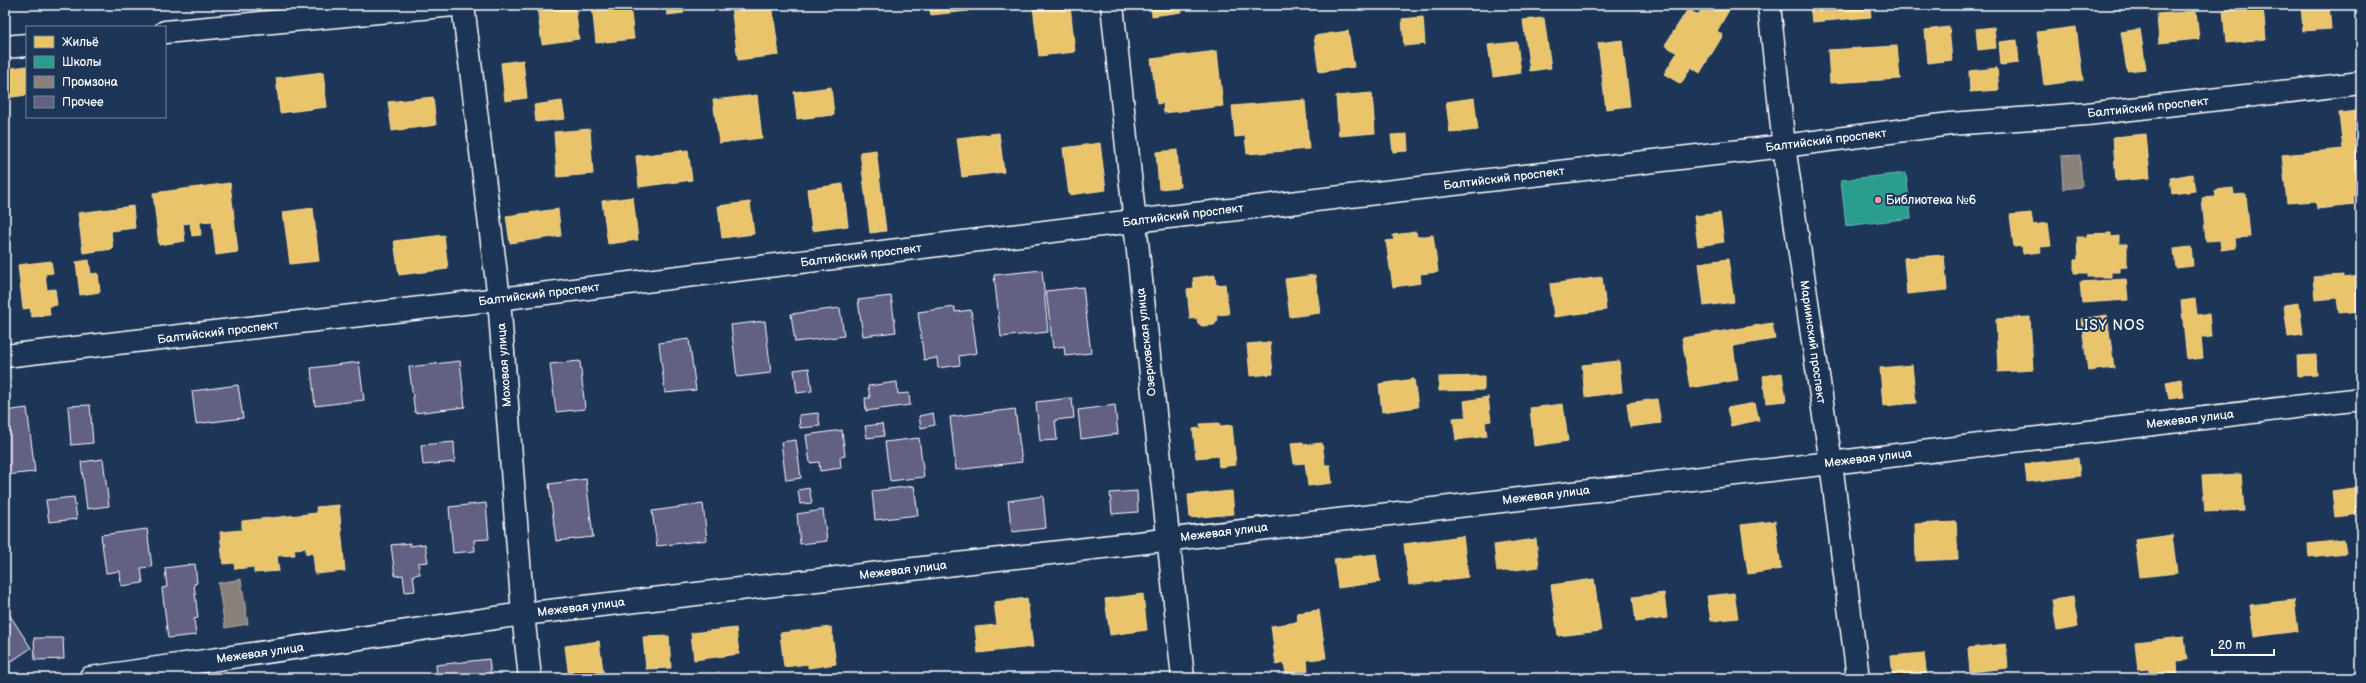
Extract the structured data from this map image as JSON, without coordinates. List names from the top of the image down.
{
  "streets": {
    "street": [
      "Балтийский проспект",
      "Озерковская улица",
      "Мариинский проспект",
      "Моховая улица",
      "Межевая улица"
    ]
  },
  "crossings": [
    ["Балтийский проспект", "Озерковская улица"],
    ["Балтийский проспект", "Мариинский проспект"],
    ["Балтийский проспект", "Моховая улица"],
    ["Озерковская улица", "Межевая улица"],
    ["Мариинский проспект", "Межевая улица"],
    ["Моховая улица", "Межевая улица"]
  ],
  "districts": ["LISY NOS"],
  "places": ["Библиотека №6"],
  "legend": [
    "Жильё",
    "Школы",
    "Промзона",
    "Прочее"
  ],
  "scale_bar": "20 m"
}
